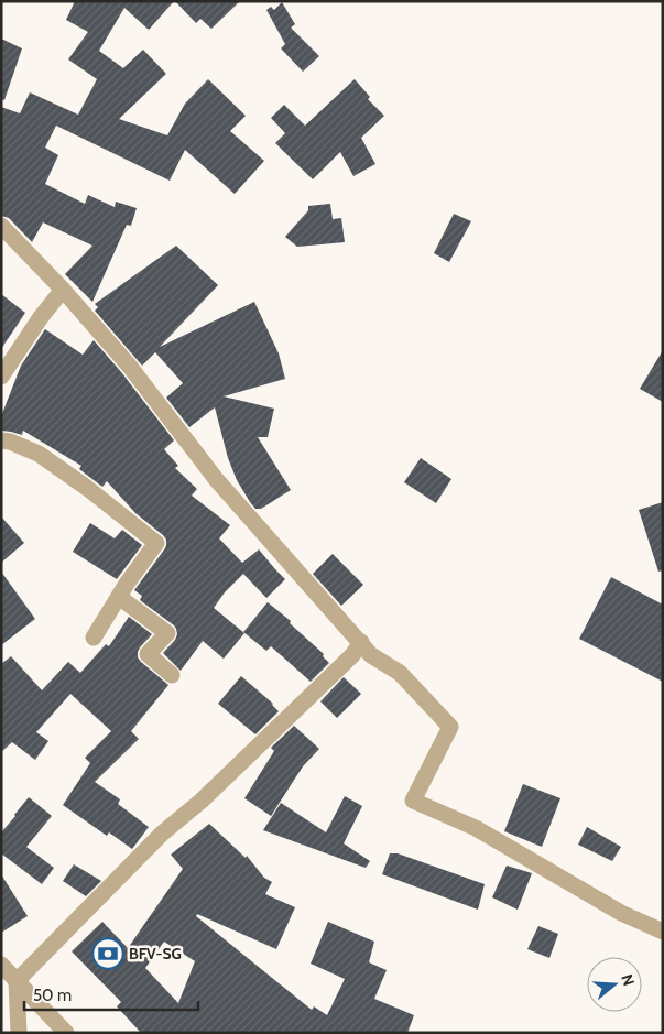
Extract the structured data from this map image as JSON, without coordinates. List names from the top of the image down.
{
  "places": {
    "bank": ["BFV-SG"]
  },
  "scale_bar": "50 m",
  "north": "right"
}
